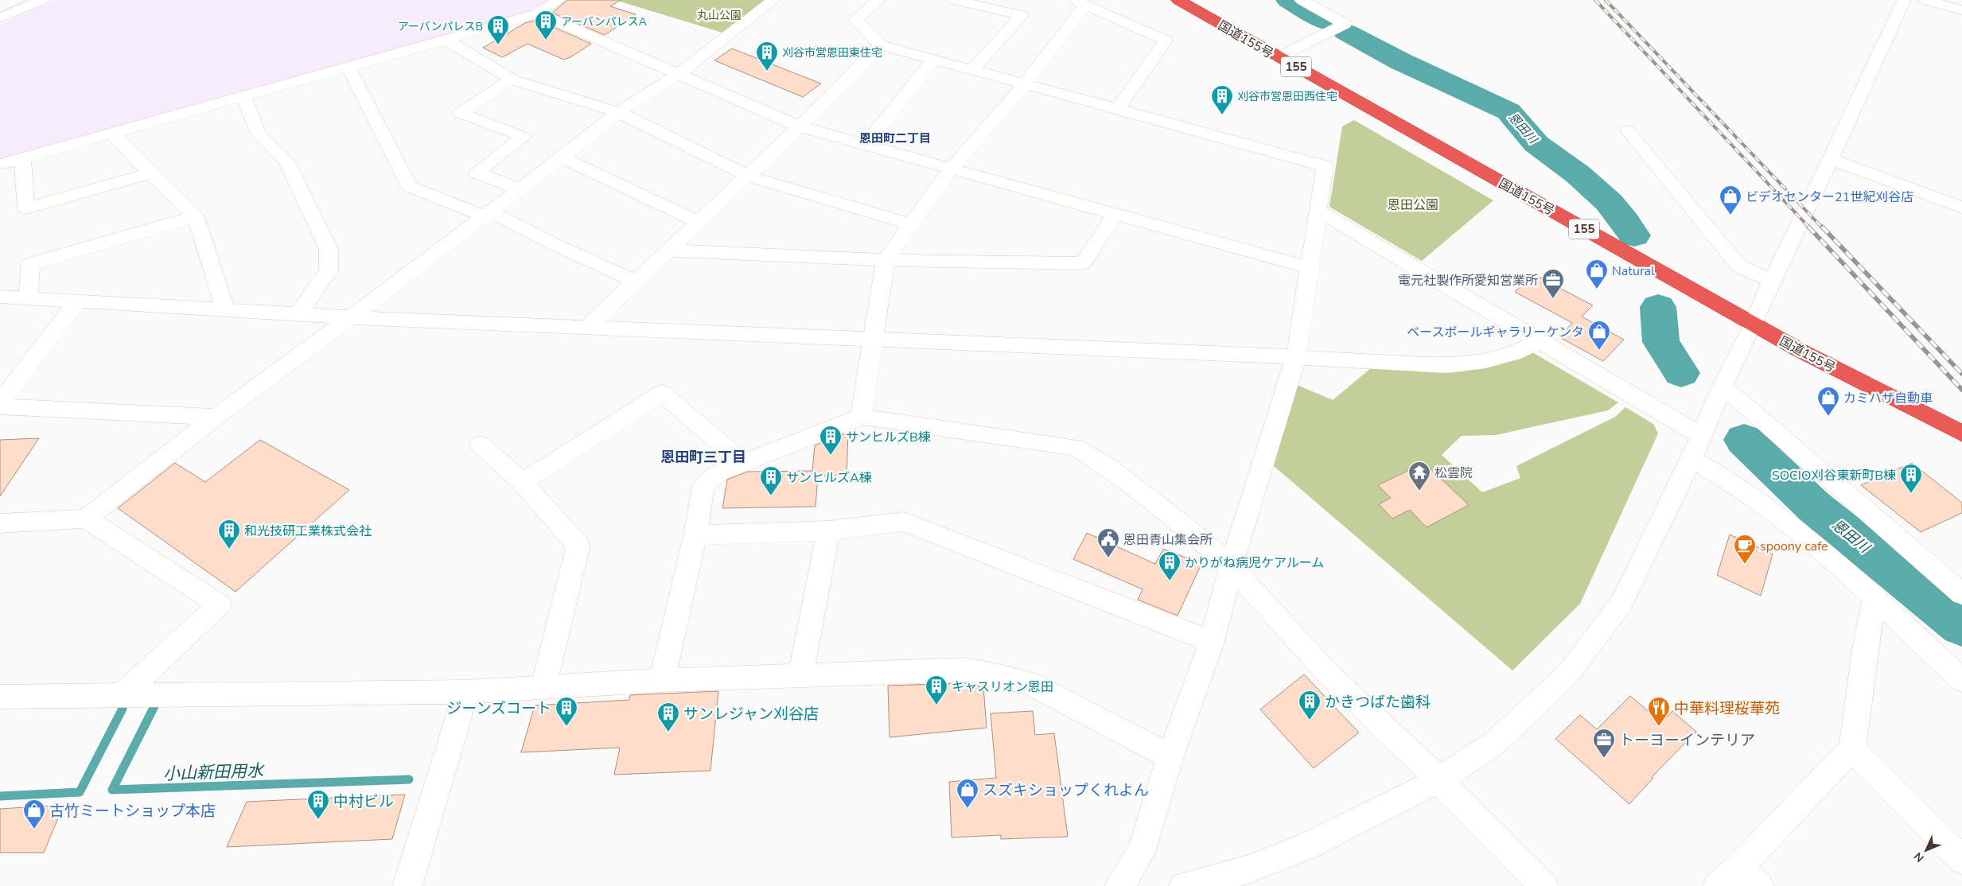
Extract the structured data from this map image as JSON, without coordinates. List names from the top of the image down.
{
  "streets": {
    "highway": ["国道155号", "155"]
  },
  "districts": ["恩田町二丁目", "恩田町三丁目"],
  "water": ["恩田川", "小山新田用水"],
  "parks": ["丸山公園", "恩田公園"],
  "places": {
    "building": [
      "アーバンパレスA",
      "アーバンパレスB",
      "刈谷市営恩田東住宅",
      "刈谷市営恩田西住宅",
      "サンヒルズB棟",
      "SOCIO刈谷東新町B棟",
      "サンヒルズA棟",
      "和光技研工業株式会社",
      "かりがね病児ケアルーム",
      "キャスリオン恩田",
      "かきつばた歯科",
      "ジーンズコート",
      "サンレジャン刈谷店",
      "中村ビル"
    ],
    "shop": [
      "ビデオセンター21世紀刈谷店",
      "Natural",
      "ベースボールギャラリーケンタ",
      "カミハザ自動車",
      "スズキショップくれよん",
      "古竹ミートショップ本店"
    ],
    "office": ["電元社製作所愛知営業所", "トーヨーインテリア"],
    "temple": ["松雲院"],
    "public building": ["恩田青山集会所"],
    "cafe": ["spoony cafe"],
    "restaurant": ["中華料理桜華苑"]
  },
  "north": "bottom left"
}
